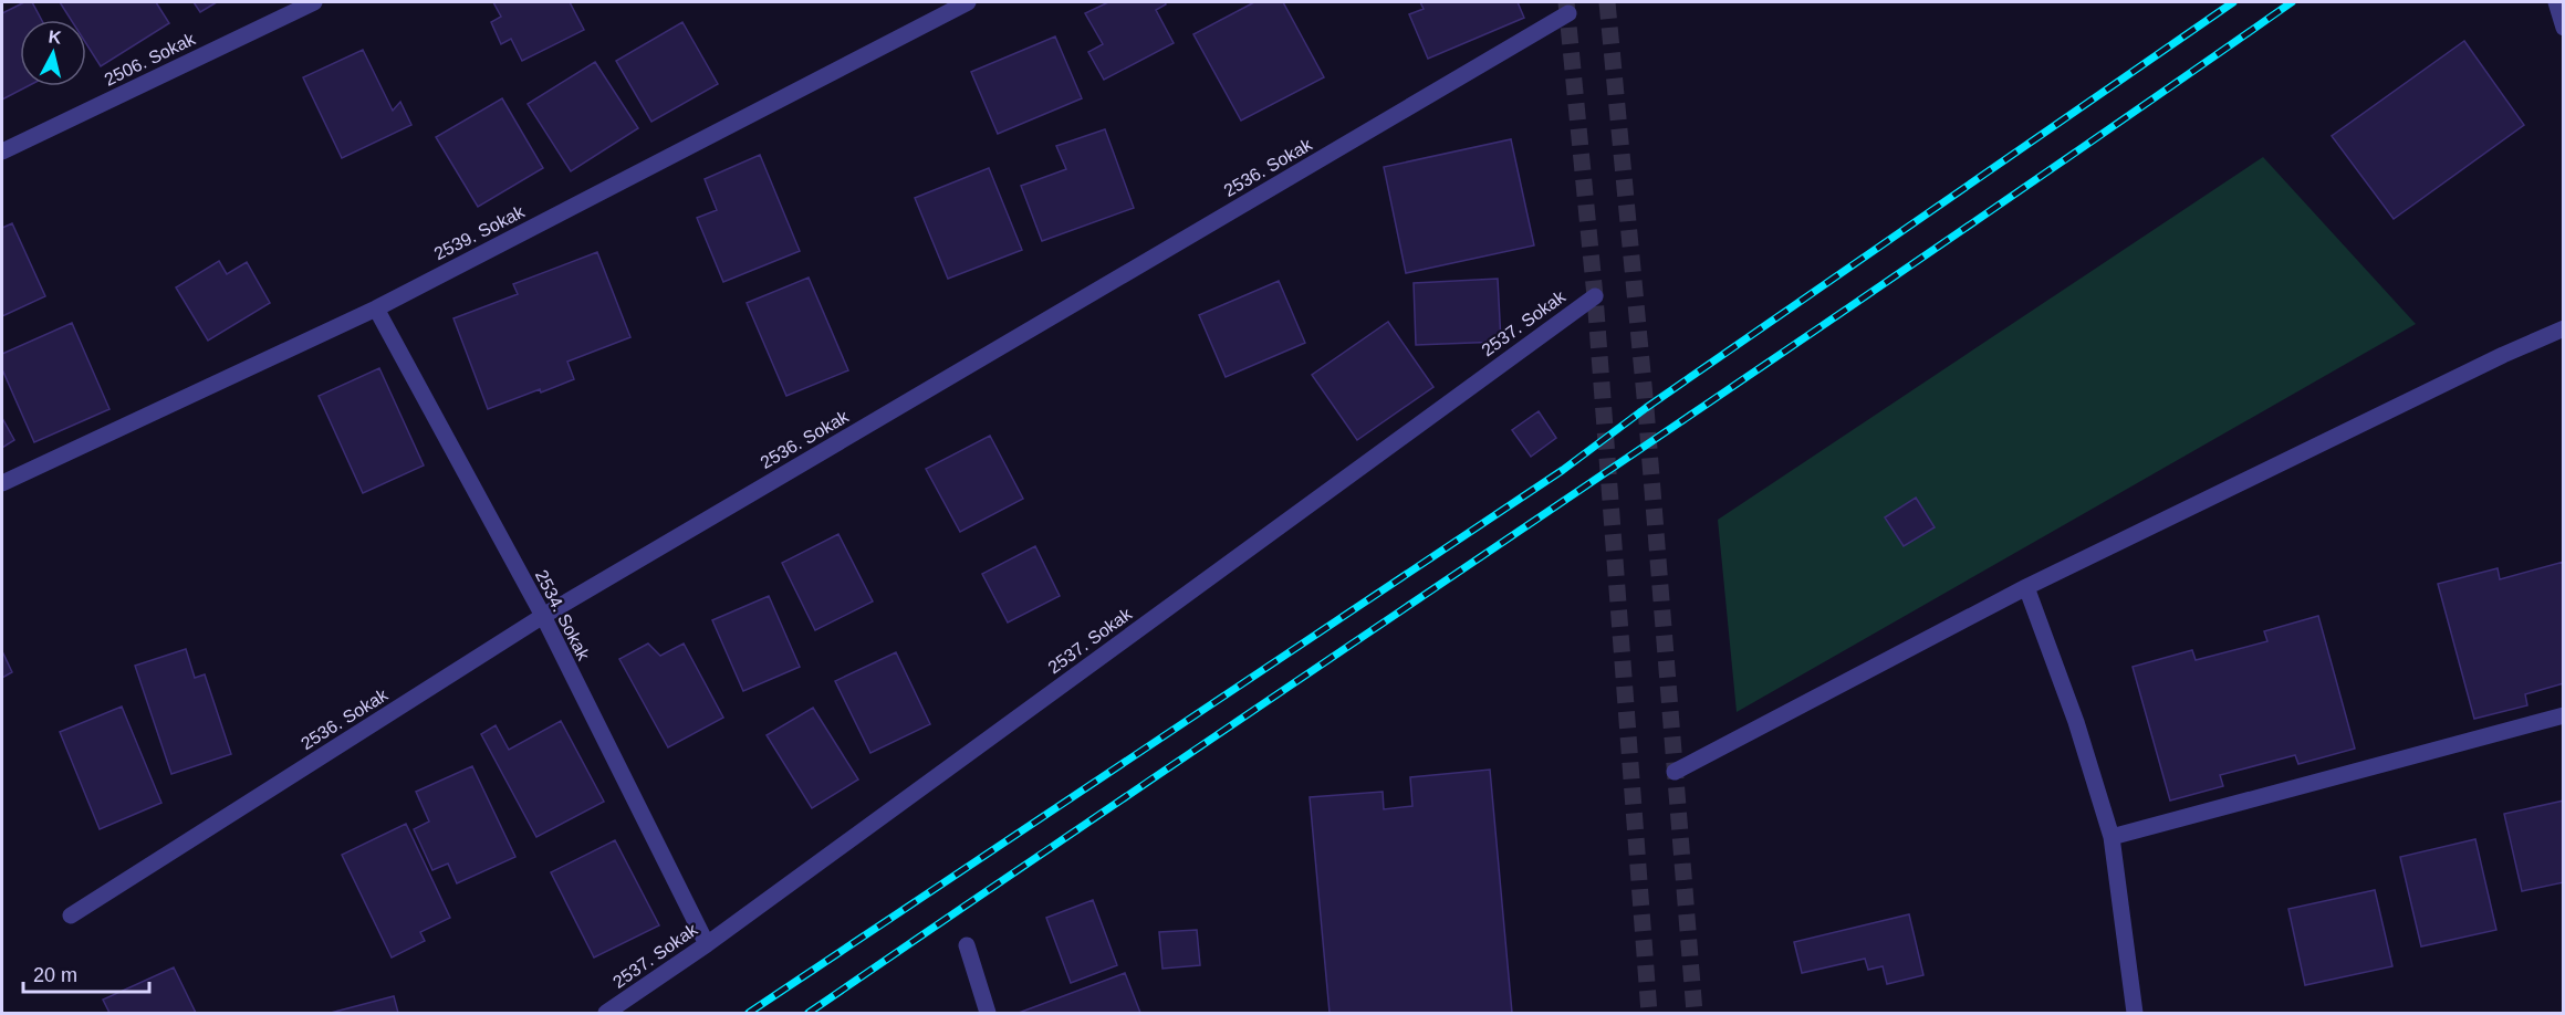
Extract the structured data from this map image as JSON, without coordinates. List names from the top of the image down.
{
  "streets": {
    "street": [
      "2506. Sokak",
      "2536. Sokak",
      "2539. Sokak",
      "2537. Sokak",
      "2534. Sokak"
    ]
  },
  "crossings": [
    ["2536. Sokak", "2534. Sokak"],
    ["2539. Sokak", "2534. Sokak"],
    ["2537. Sokak", "2534. Sokak"]
  ],
  "scale_bar": "20 m",
  "north": "top"
}
